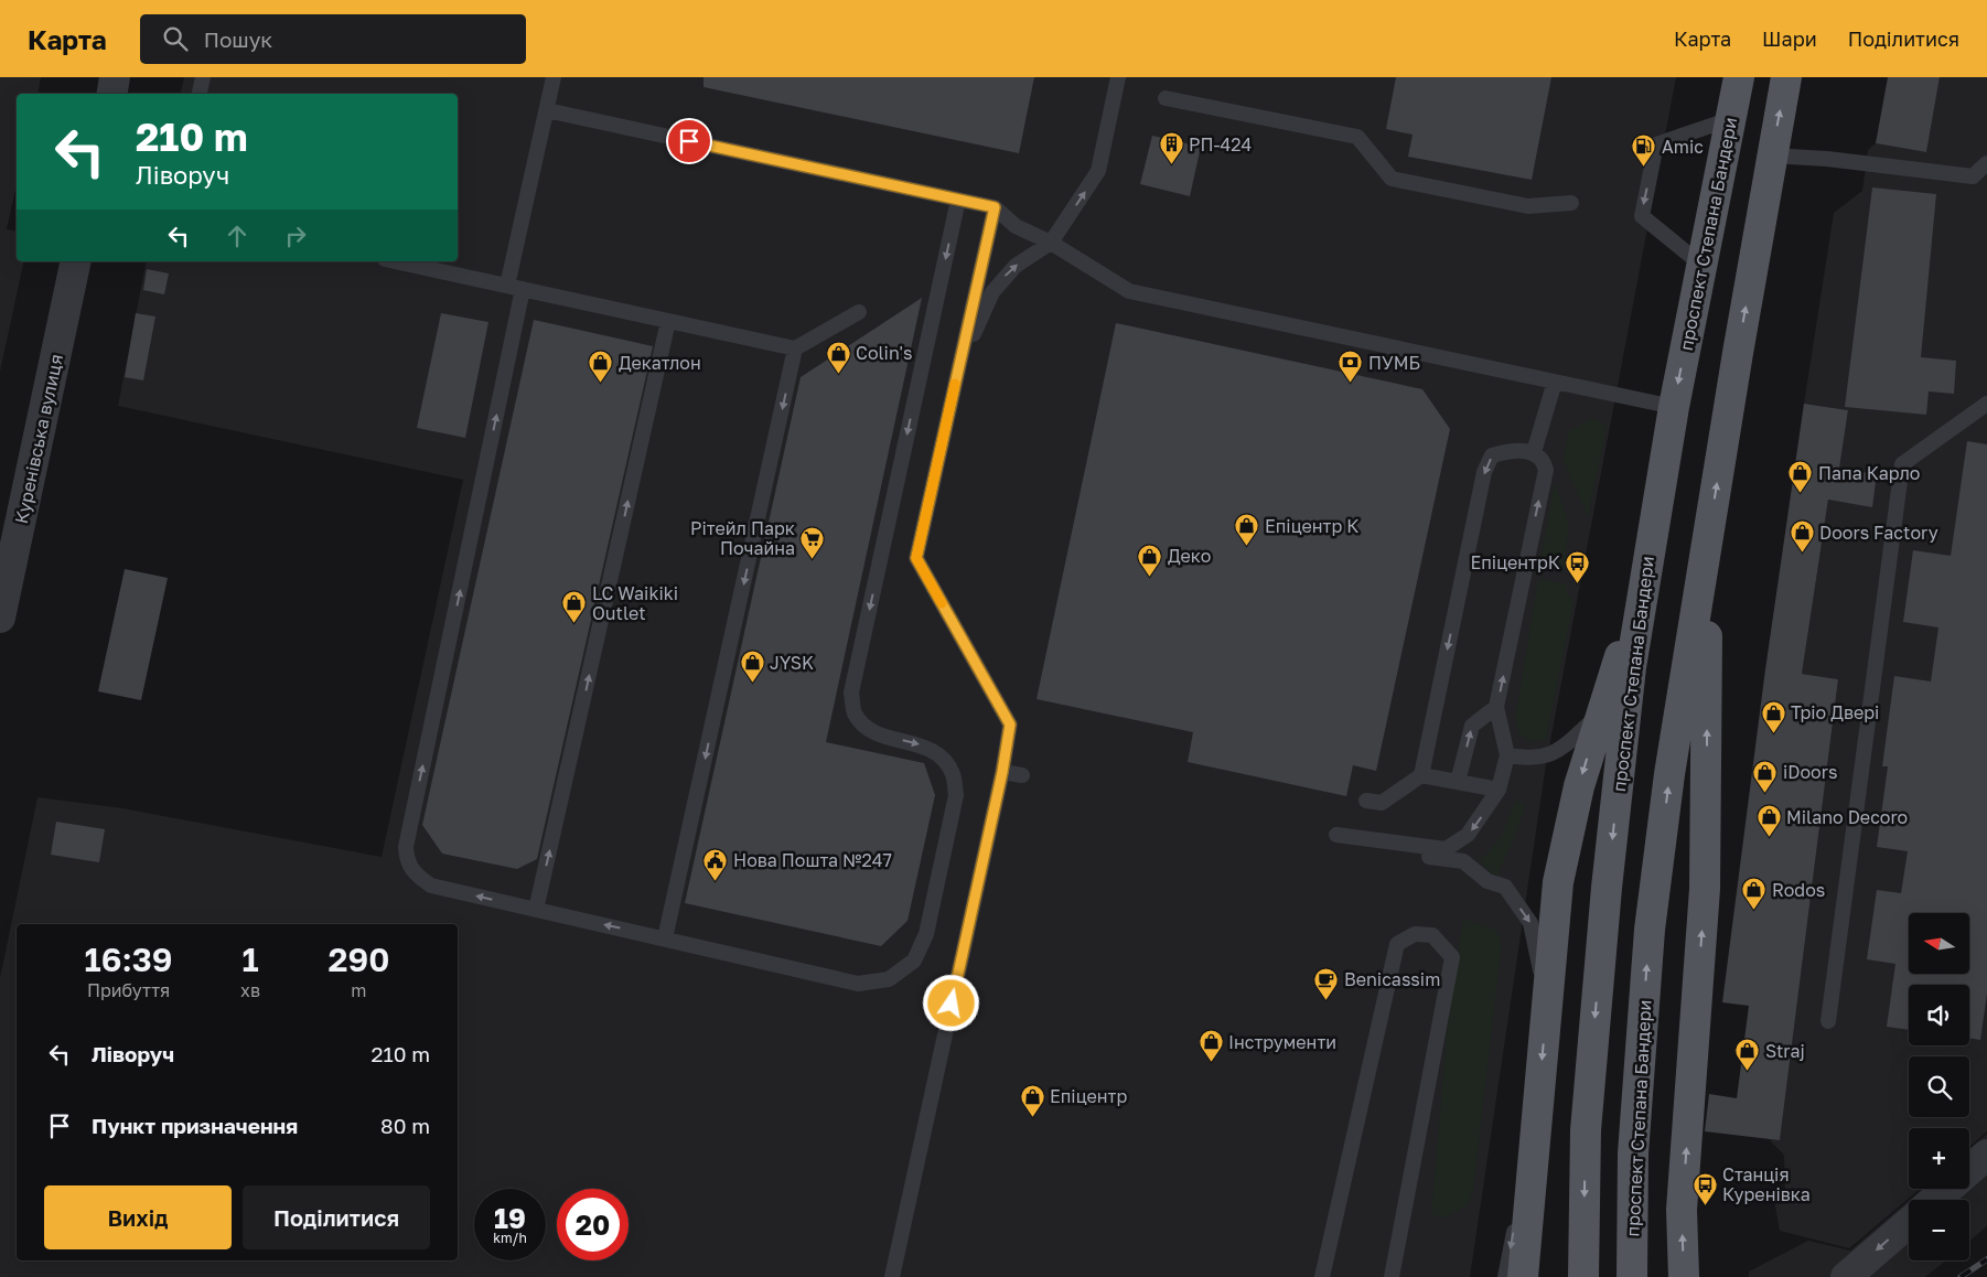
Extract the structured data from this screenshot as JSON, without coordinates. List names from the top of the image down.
{
  "streets": {
    "main road": ["проспект Степана Бандери"],
    "street": ["Куренівська вулиця"]
  },
  "places": {
    "building": ["РП-424"],
    "fuel station": ["Amic"],
    "shop": [
      "Colin's",
      "Декатлон",
      "Папа Карло",
      "Епіцентр К",
      "Doors Factory",
      "Деко",
      "LC Waikiki Outlet",
      "JYSK",
      "Тріо Двері",
      "iDoors",
      "Milano Decoro",
      "Rodos",
      "Інструменти",
      "Straj",
      "Епіцентр"
    ],
    "bank": ["ПУМБ"],
    "supermarket": ["Рітейл Парк Почайна"],
    "bus stop": ["ЕпіцентрК", "Станція Куренівка"],
    "public building": ["Нова Пошта №247"],
    "cafe": ["Benicassim"]
  },
  "north": "left",
  "page": {
    "header": "Карта",
    "search": "Пошук",
    "nav": ["Карта", "Шари", "Поділитися"],
    "turn": ["210 m", "Ліворуч"],
    "map_buttons": ["+", "−"],
    "eta": [
      "16:39",
      "Прибуття",
      "1",
      "хв",
      "290",
      "m"
    ],
    "list": [
      {
        "name": "Ліворуч",
        "value": "210 m"
      },
      {
        "name": "Пункт призначення",
        "value": "80 m"
      }
    ],
    "buttons": ["Вихід", "Поділитися"],
    "speed": "19 km/h",
    "limit": "20"
  }
}
